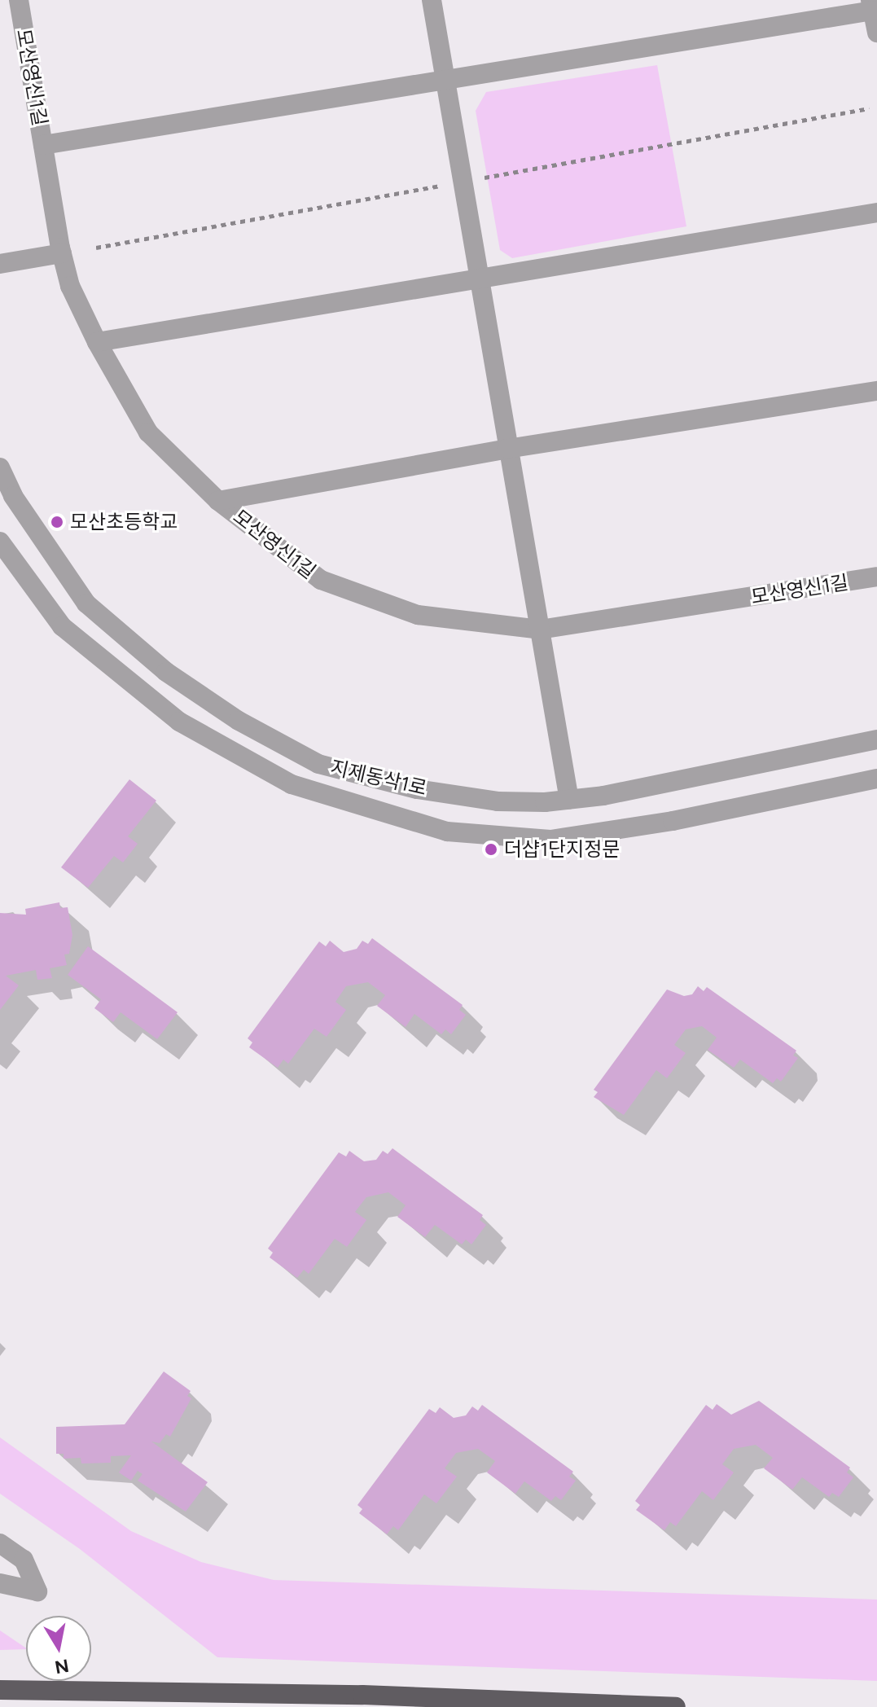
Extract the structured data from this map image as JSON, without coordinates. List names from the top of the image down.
{
  "streets": {
    "street": ["모산영신1길", "지제동삭1로"]
  },
  "places": ["모산초등학교", "더샵1단지정문"],
  "north": "bottom"
}
